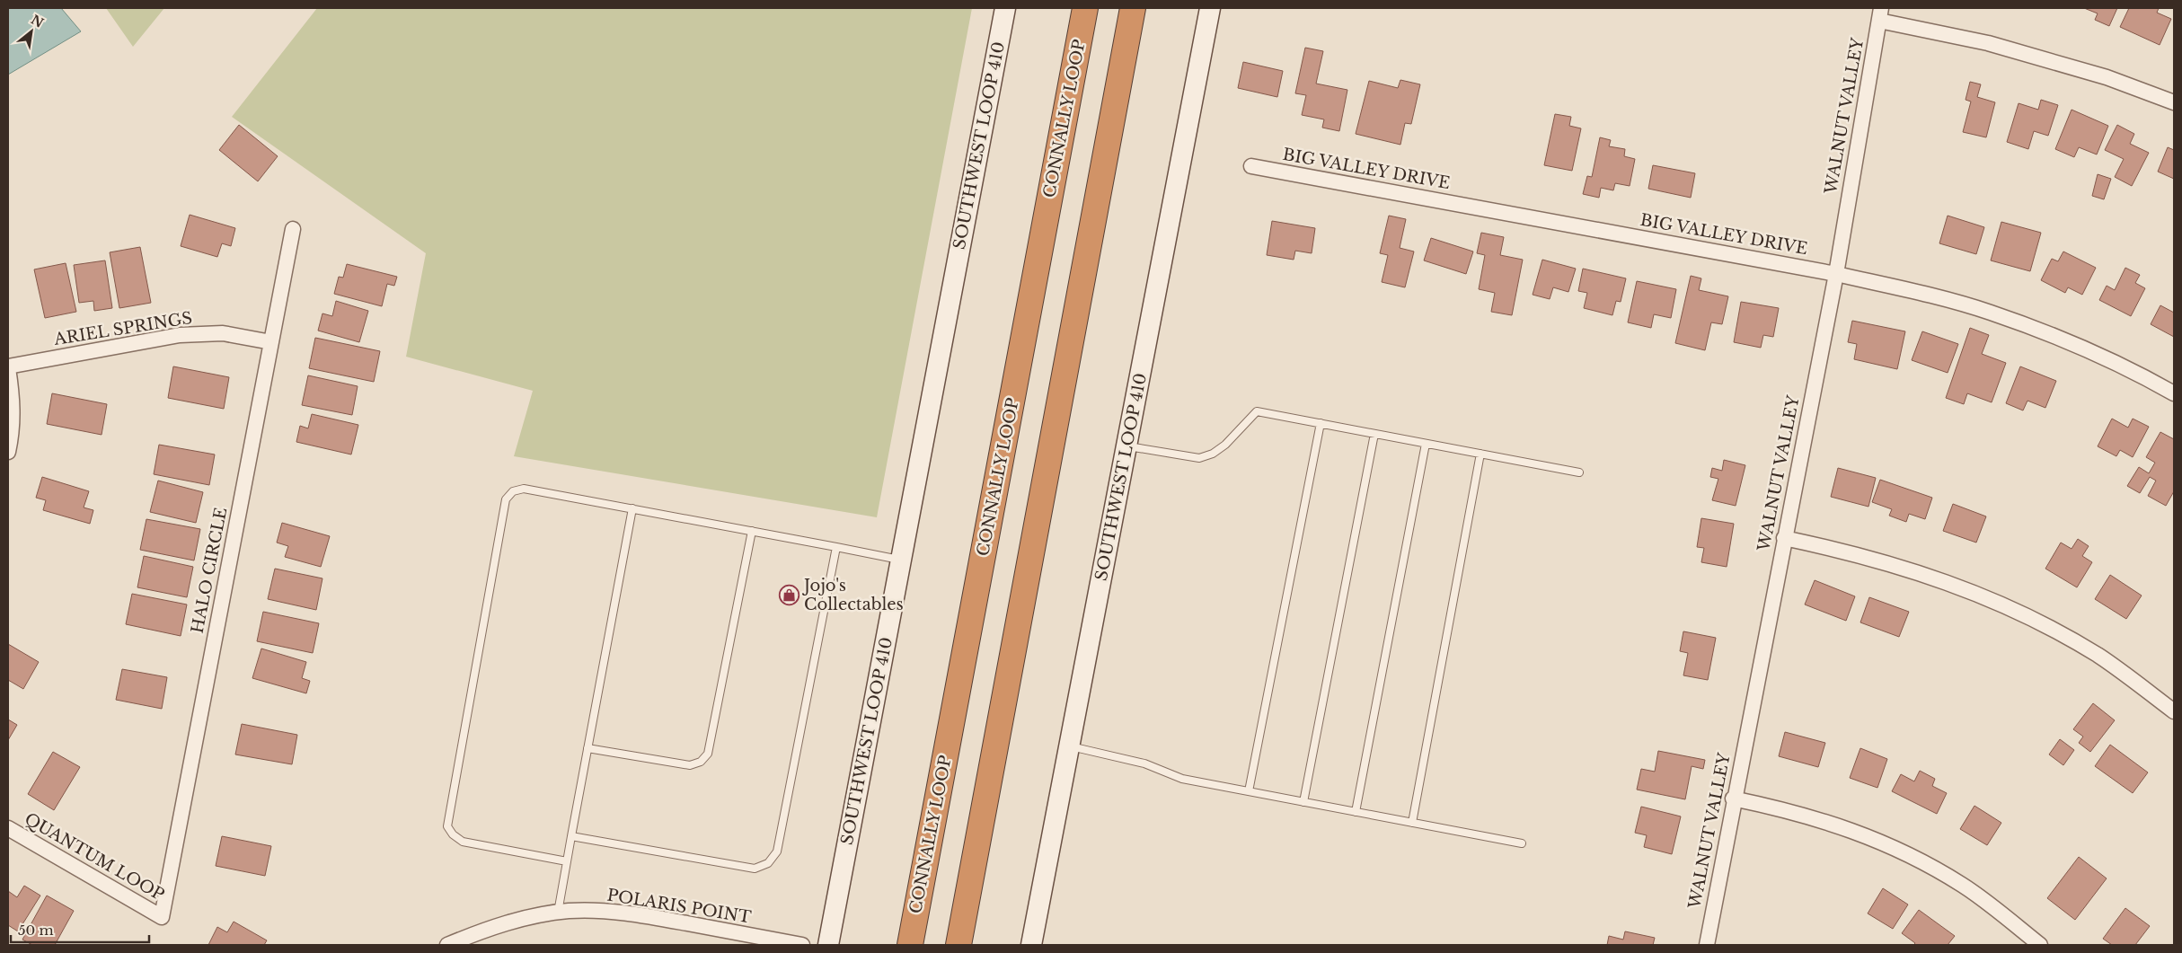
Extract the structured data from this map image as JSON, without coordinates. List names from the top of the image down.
{
  "streets": {
    "highway": ["CONNALLY LOOP"],
    "main road": ["SOUTHWEST LOOP 410"],
    "street": [
      "WALNUT VALLEY",
      "BIG VALLEY DRIVE",
      "ARIEL SPRINGS",
      "HALO CIRCLE",
      "QUANTUM LOOP",
      "POLARIS POINT"
    ]
  },
  "crossings": [
    ["WALNUT VALLEY", "BIG VALLEY DRIVE"],
    ["ARIEL SPRINGS", "HALO CIRCLE"],
    ["HALO CIRCLE", "QUANTUM LOOP"]
  ],
  "places": {
    "shop": ["Jojo's Collectables"]
  },
  "scale_bar": "50 m",
  "north": "top right"
}
